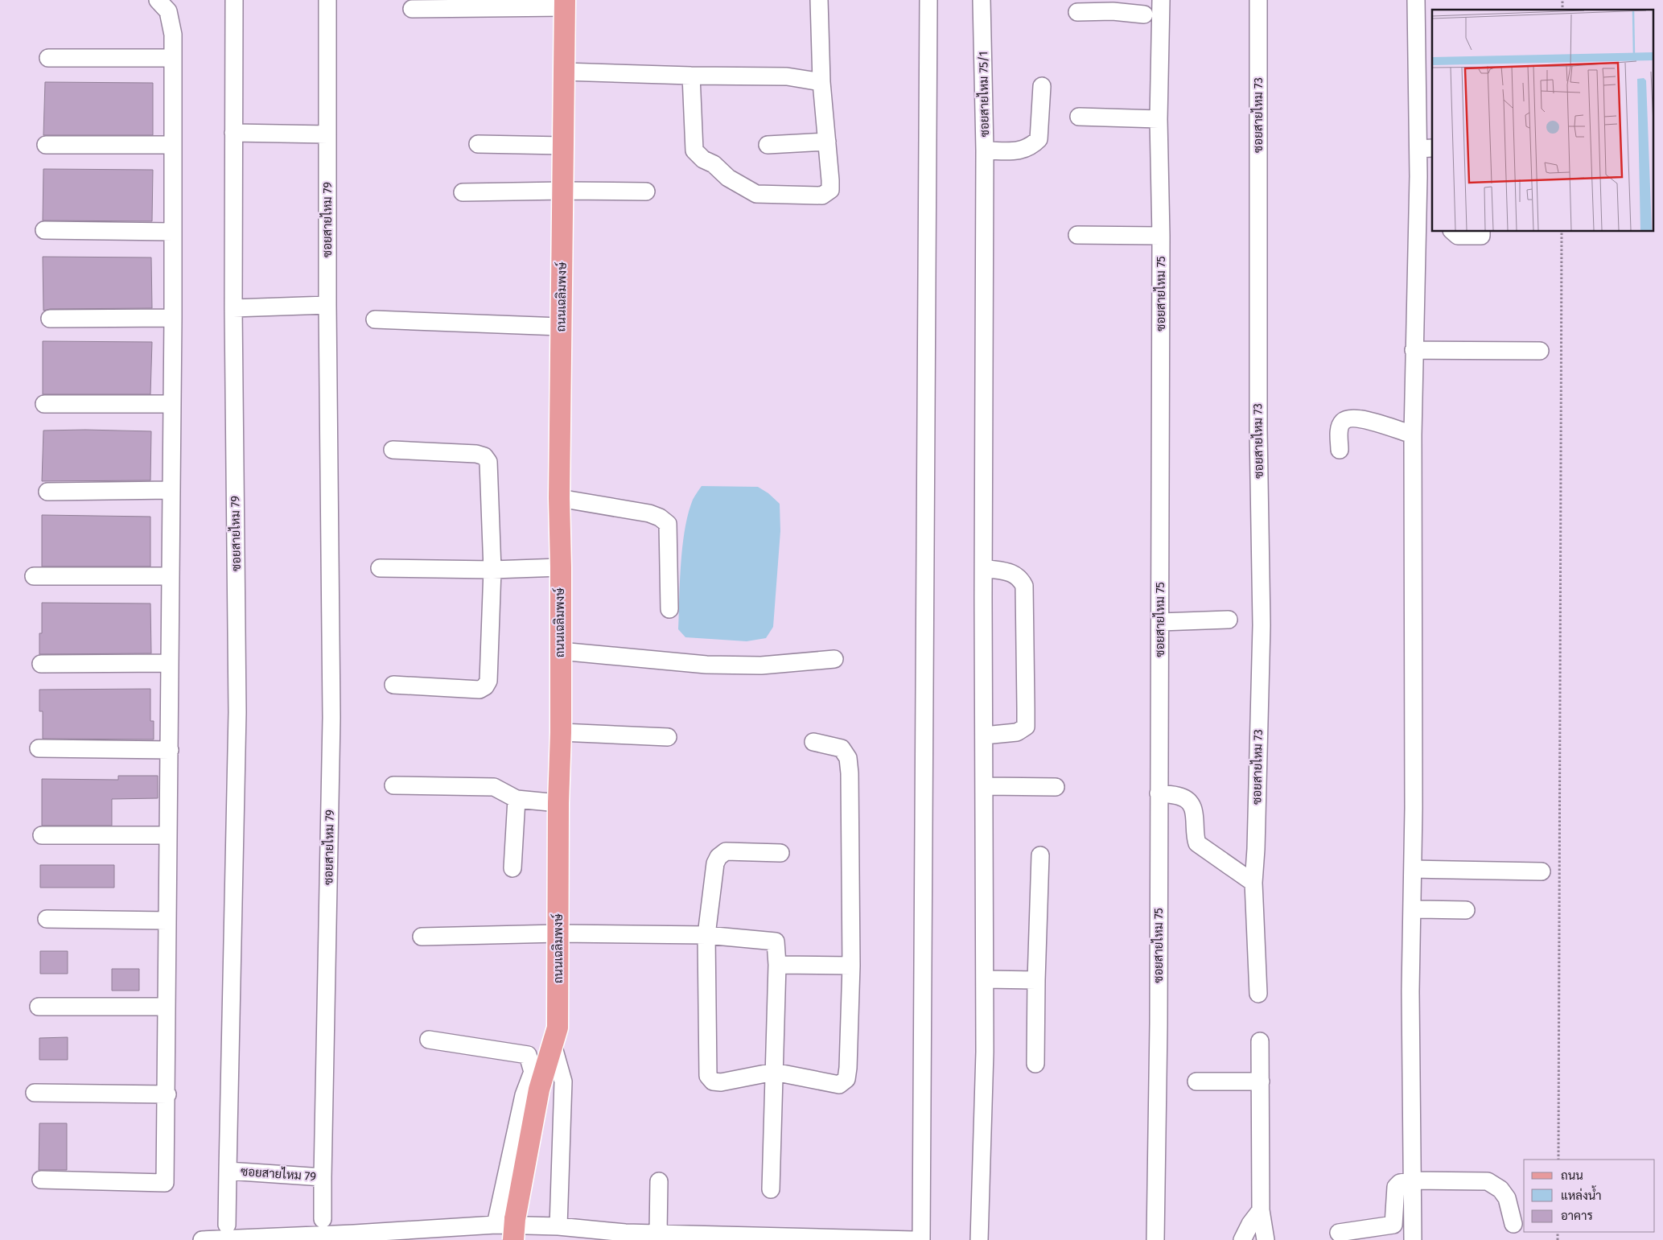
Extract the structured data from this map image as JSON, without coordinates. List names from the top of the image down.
{
  "streets": {
    "main road": ["ถนนเฉลิมพงษ์"],
    "street": [
      "ซอยสายไหม 75/1",
      "ซอยสายไหม 73",
      "ซอยสายไหม 79",
      "ซอยสายไหม 75"
    ]
  },
  "legend": ["ถนน", "แหล่งน้ำ", "อาคาร"]
}
